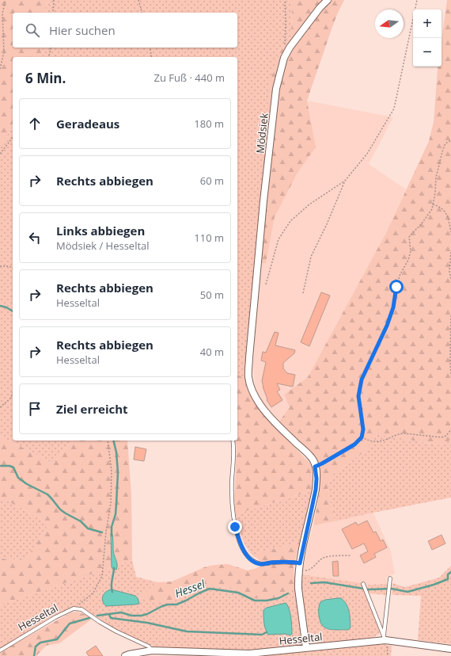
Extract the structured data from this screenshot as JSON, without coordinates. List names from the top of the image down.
{
  "streets": {
    "street": ["Mödsiek", "Hesseltal"]
  },
  "water": ["Hessel"],
  "north": "left",
  "page": {
    "map_buttons": ["+", "−"],
    "search": "Hier suchen",
    "heading": ["6 Min.", "Zu Fuß · 440 m"],
    "list": [
      ["Geradeaus", "180 m"],
      ["Rechts abbiegen", "60 m"],
      ["Links abbiegen", "Mödsiek / Hesseltal", "110 m"],
      ["Rechts abbiegen", "Hesseltal", "50 m"],
      ["Rechts abbiegen", "Hesseltal", "40 m"],
      "Ziel erreicht"
    ]
  }
}
